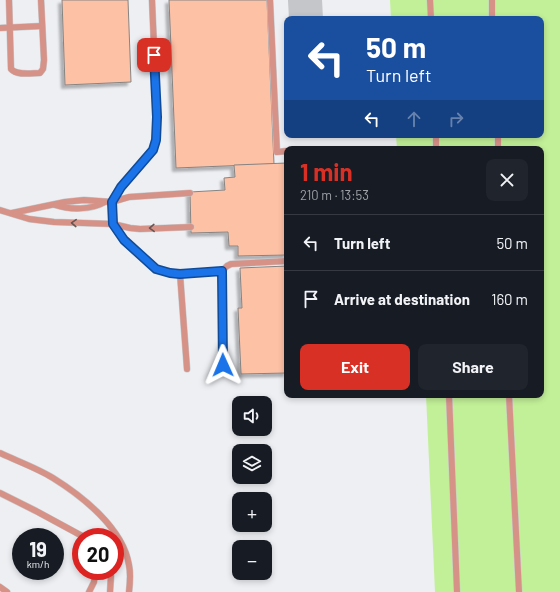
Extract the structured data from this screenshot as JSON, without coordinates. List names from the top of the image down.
{
  "page": {
    "turn": ["50 m", "Turn left"],
    "heading": ["1 min", "210 m · 13:53"],
    "list": [
      {
        "name": "Turn left",
        "value": "50 m"
      },
      {
        "name": "Arrive at destination",
        "value": "160 m"
      }
    ],
    "buttons": ["Exit", "Share"],
    "map_buttons": ["+", "−"],
    "speed": "19 km/h",
    "limit": "20"
  }
}
